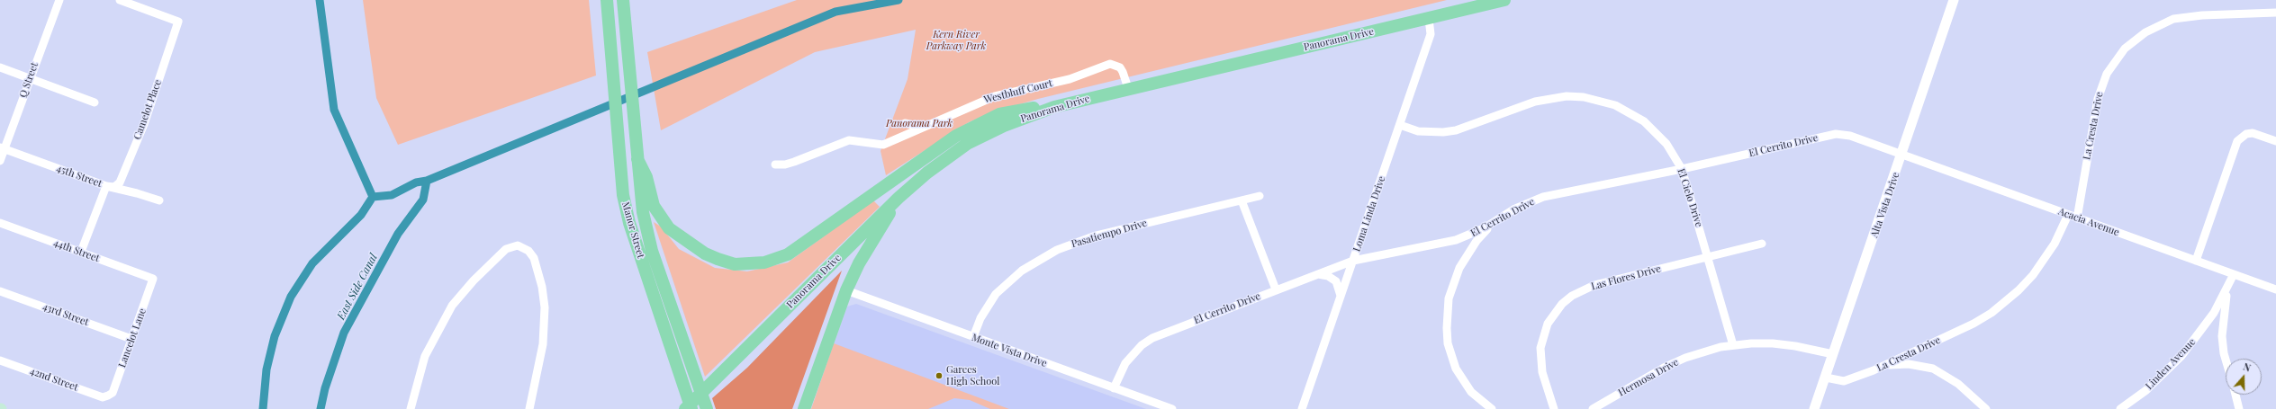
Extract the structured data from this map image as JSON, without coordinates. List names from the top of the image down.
{
  "streets": {
    "main road": ["Panorama Drive", "Manor Street"],
    "street": [
      "Q Street",
      "Westbluff Court",
      "Camelot Place",
      "La Cresta Drive",
      "El Cerrito Drive",
      "45th Street",
      "El Cielo Drive",
      "Alta Vista Drive",
      "Loma Linda Drive",
      "Acacia Avenue",
      "Pasatiempo Drive",
      "44th Street",
      "Las Flores Drive",
      "43rd Street",
      "Lancelot Lane",
      "Monte Vista Drive",
      "Linden Avenue",
      "Hermosa Drive",
      "42nd Street"
    ]
  },
  "crossings": [
    ["Panorama Drive", "Westbluff Court"],
    ["Panorama Drive", "Loma Linda Drive"],
    ["Q Street", "45th Street"],
    ["Camelot Place", "45th Street"],
    ["La Cresta Drive", "Alta Vista Drive"],
    ["La Cresta Drive", "Acacia Avenue"],
    ["El Cerrito Drive", "El Cielo Drive"],
    ["El Cerrito Drive", "Alta Vista Drive"],
    ["El Cerrito Drive", "Loma Linda Drive"],
    ["El Cerrito Drive", "Acacia Avenue"],
    ["El Cerrito Drive", "Monte Vista Drive"],
    ["El Cielo Drive", "Loma Linda Drive"],
    ["El Cielo Drive", "Las Flores Drive"],
    ["El Cielo Drive", "Hermosa Drive"],
    ["Alta Vista Drive", "Acacia Avenue"],
    ["Alta Vista Drive", "Hermosa Drive"],
    ["Acacia Avenue", "Linden Avenue"],
    ["Pasatiempo Drive", "Monte Vista Drive"],
    ["44th Street", "Lancelot Lane"],
    ["43rd Street", "Lancelot Lane"],
    ["Lancelot Lane", "42nd Street"]
  ],
  "water": ["East Side Canal"],
  "parks": ["Kern River Parkway Park", "Panorama Park"],
  "places": ["Garces High School"],
  "north": "top"
}
